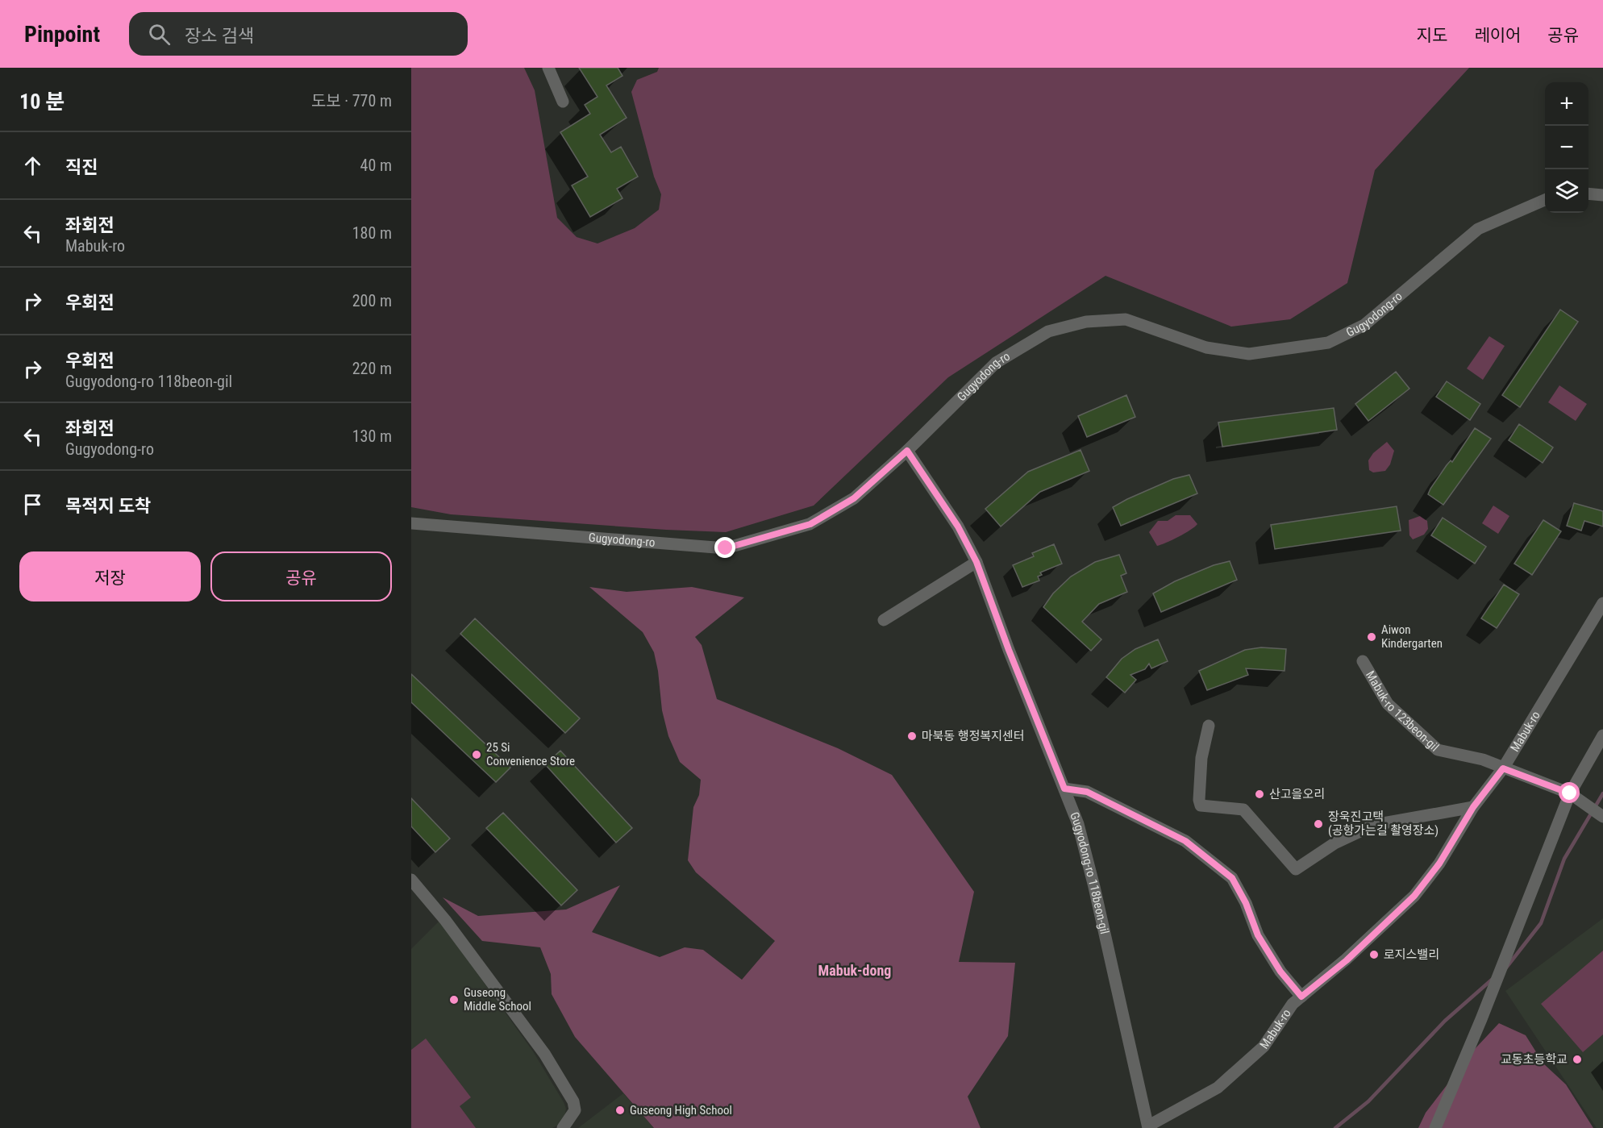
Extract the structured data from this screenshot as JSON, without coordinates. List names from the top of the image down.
{
  "streets": {
    "street": [
      "Gugyodong-ro",
      "Mabuk-ro 123beon-gil",
      "Mabuk-ro",
      "Gugyodong-ro 118beon-gil"
    ]
  },
  "crossings": [
    ["Gugyodong-ro", "Gugyodong-ro 118beon-gil"],
    ["Mabuk-ro 123beon-gil", "Mabuk-ro"],
    ["Mabuk-ro", "Gugyodong-ro 118beon-gil"]
  ],
  "districts": ["Mabuk-dong"],
  "places": [
    "Aiwon Kindergarten",
    "마북동 행정복지센터",
    "25 Si Convenience Store",
    "산고을오리",
    "장욱진고택 (공항가는길 촬영장소)",
    "로지스밸리",
    "Guseong Middle School",
    "교동초등학교",
    "Guseong High School"
  ],
  "page": {
    "header": "Pinpoint",
    "search": "장소 검색",
    "nav": ["지도", "레이어", "공유"],
    "heading": ["10 분", "도보 · 770 m"],
    "map_buttons": ["+", "−"],
    "list": [
      ["직진", "40 m"],
      ["좌회전", "Mabuk-ro", "180 m"],
      ["우회전", "200 m"],
      ["우회전", "Gugyodong-ro 118beon-gil", "220 m"],
      ["좌회전", "Gugyodong-ro", "130 m"],
      "목적지 도착"
    ],
    "buttons": ["저장", "공유"]
  }
}
